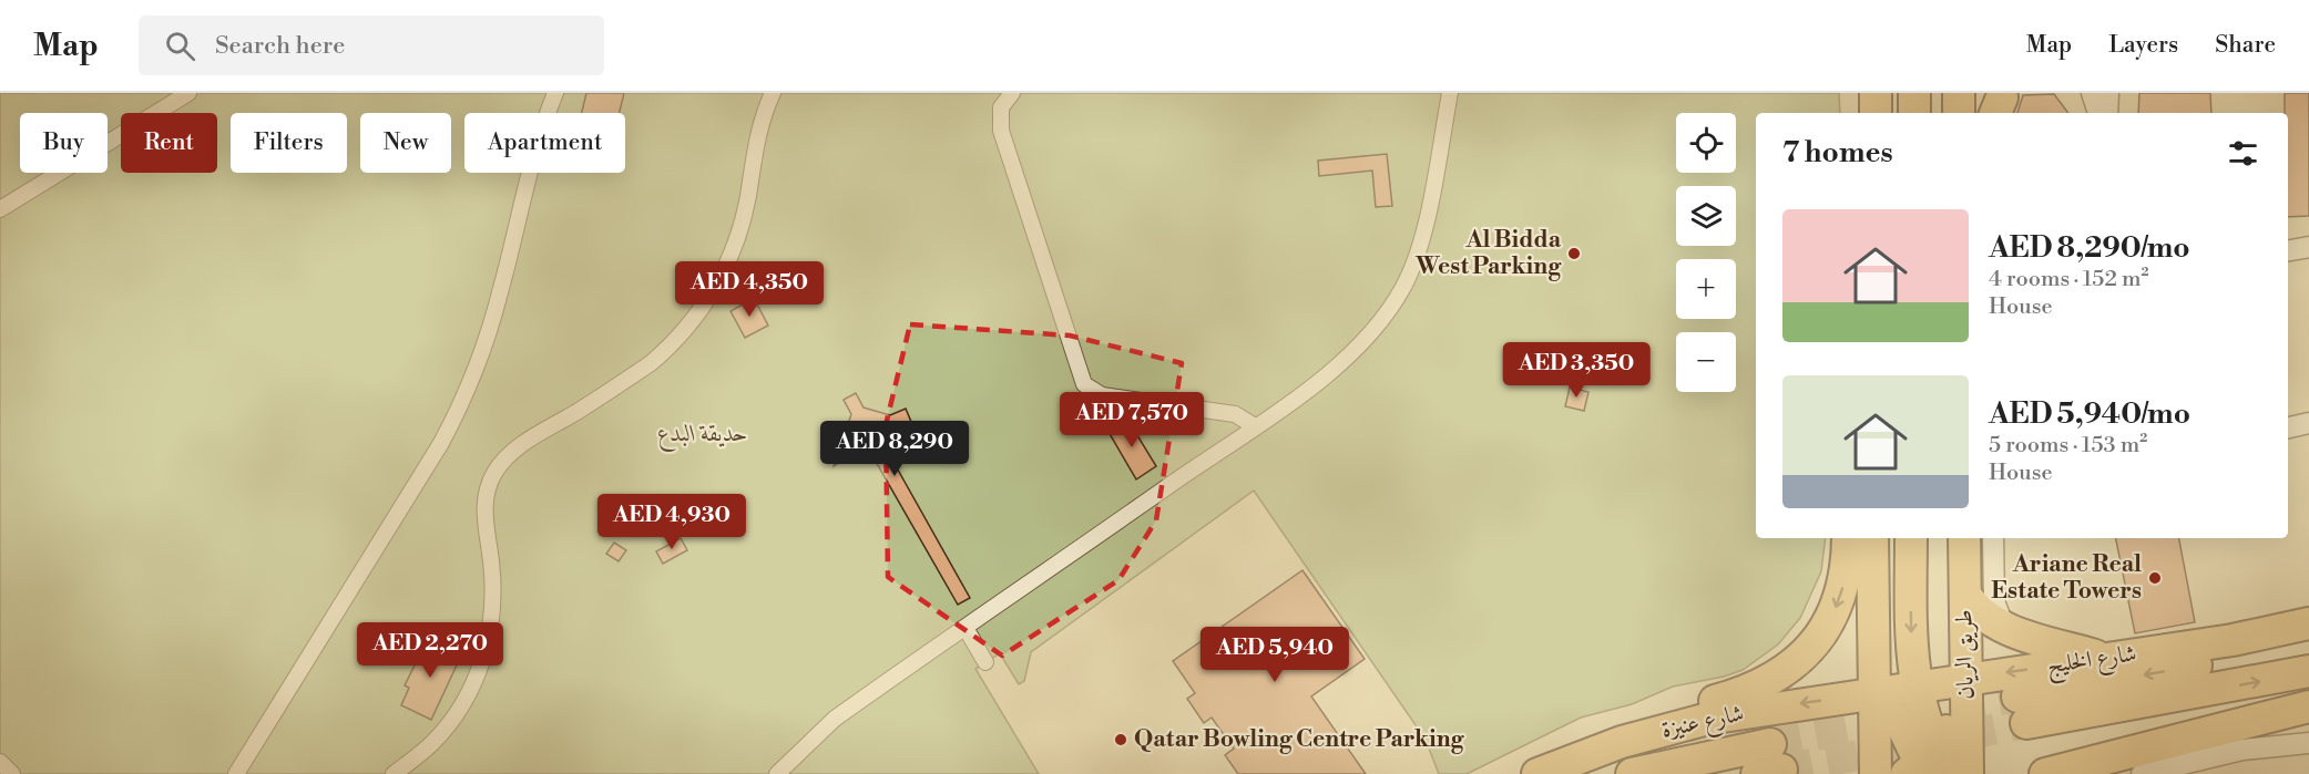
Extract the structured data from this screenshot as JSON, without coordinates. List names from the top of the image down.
{
  "streets": {
    "main road": ["طريق الريان", "شارع الخليج", "شارع عنيزة"]
  },
  "crossings": [
    ["طريق الريان", "شارع الخليج"],
    ["شارع الخليج", "شارع عنيزة"]
  ],
  "parks": ["حديقة البدع"],
  "places": ["Al Bidda West Parking", "Ariane Real Estate Towers", "Qatar Bowling Centre Parking"],
  "page": {
    "header": "Map",
    "search": "Search here",
    "nav": ["Map", "Layers", "Share"],
    "map_buttons": ["+", "−"],
    "chip": [
      "Buy",
      "Rent",
      "Filters",
      "New",
      "Apartment"
    ],
    "heading": "7 homes",
    "list": [
      {
        "name": "AED 8,290/mo",
        "note": "4 rooms · 152 m² · House"
      },
      {
        "name": "AED 5,940/mo",
        "note": "5 rooms · 153 m² · House"
      }
    ],
    "price": [
      "AED 4,350",
      "AED 3,350",
      "AED 7,570",
      "AED 8,290",
      "AED 4,930",
      "AED 2,270",
      "AED 5,940"
    ]
  }
}
